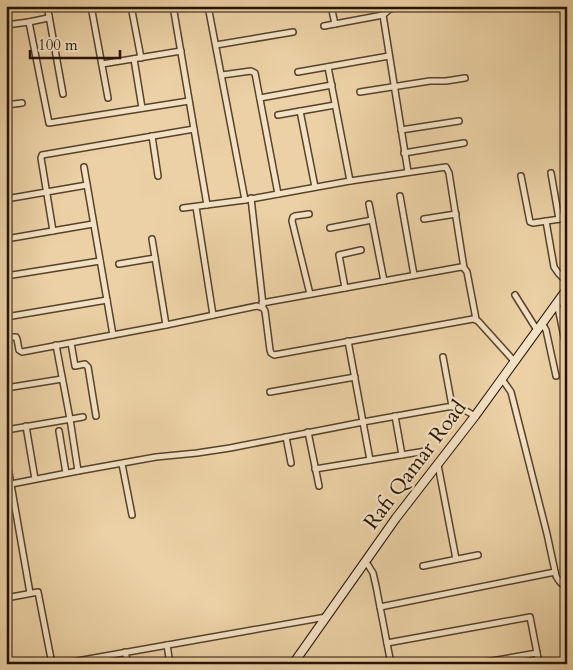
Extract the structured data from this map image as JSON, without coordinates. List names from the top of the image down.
{
  "streets": {
    "street": ["Rafi Qamar Road"]
  },
  "scale_bar": "100 m"
}
